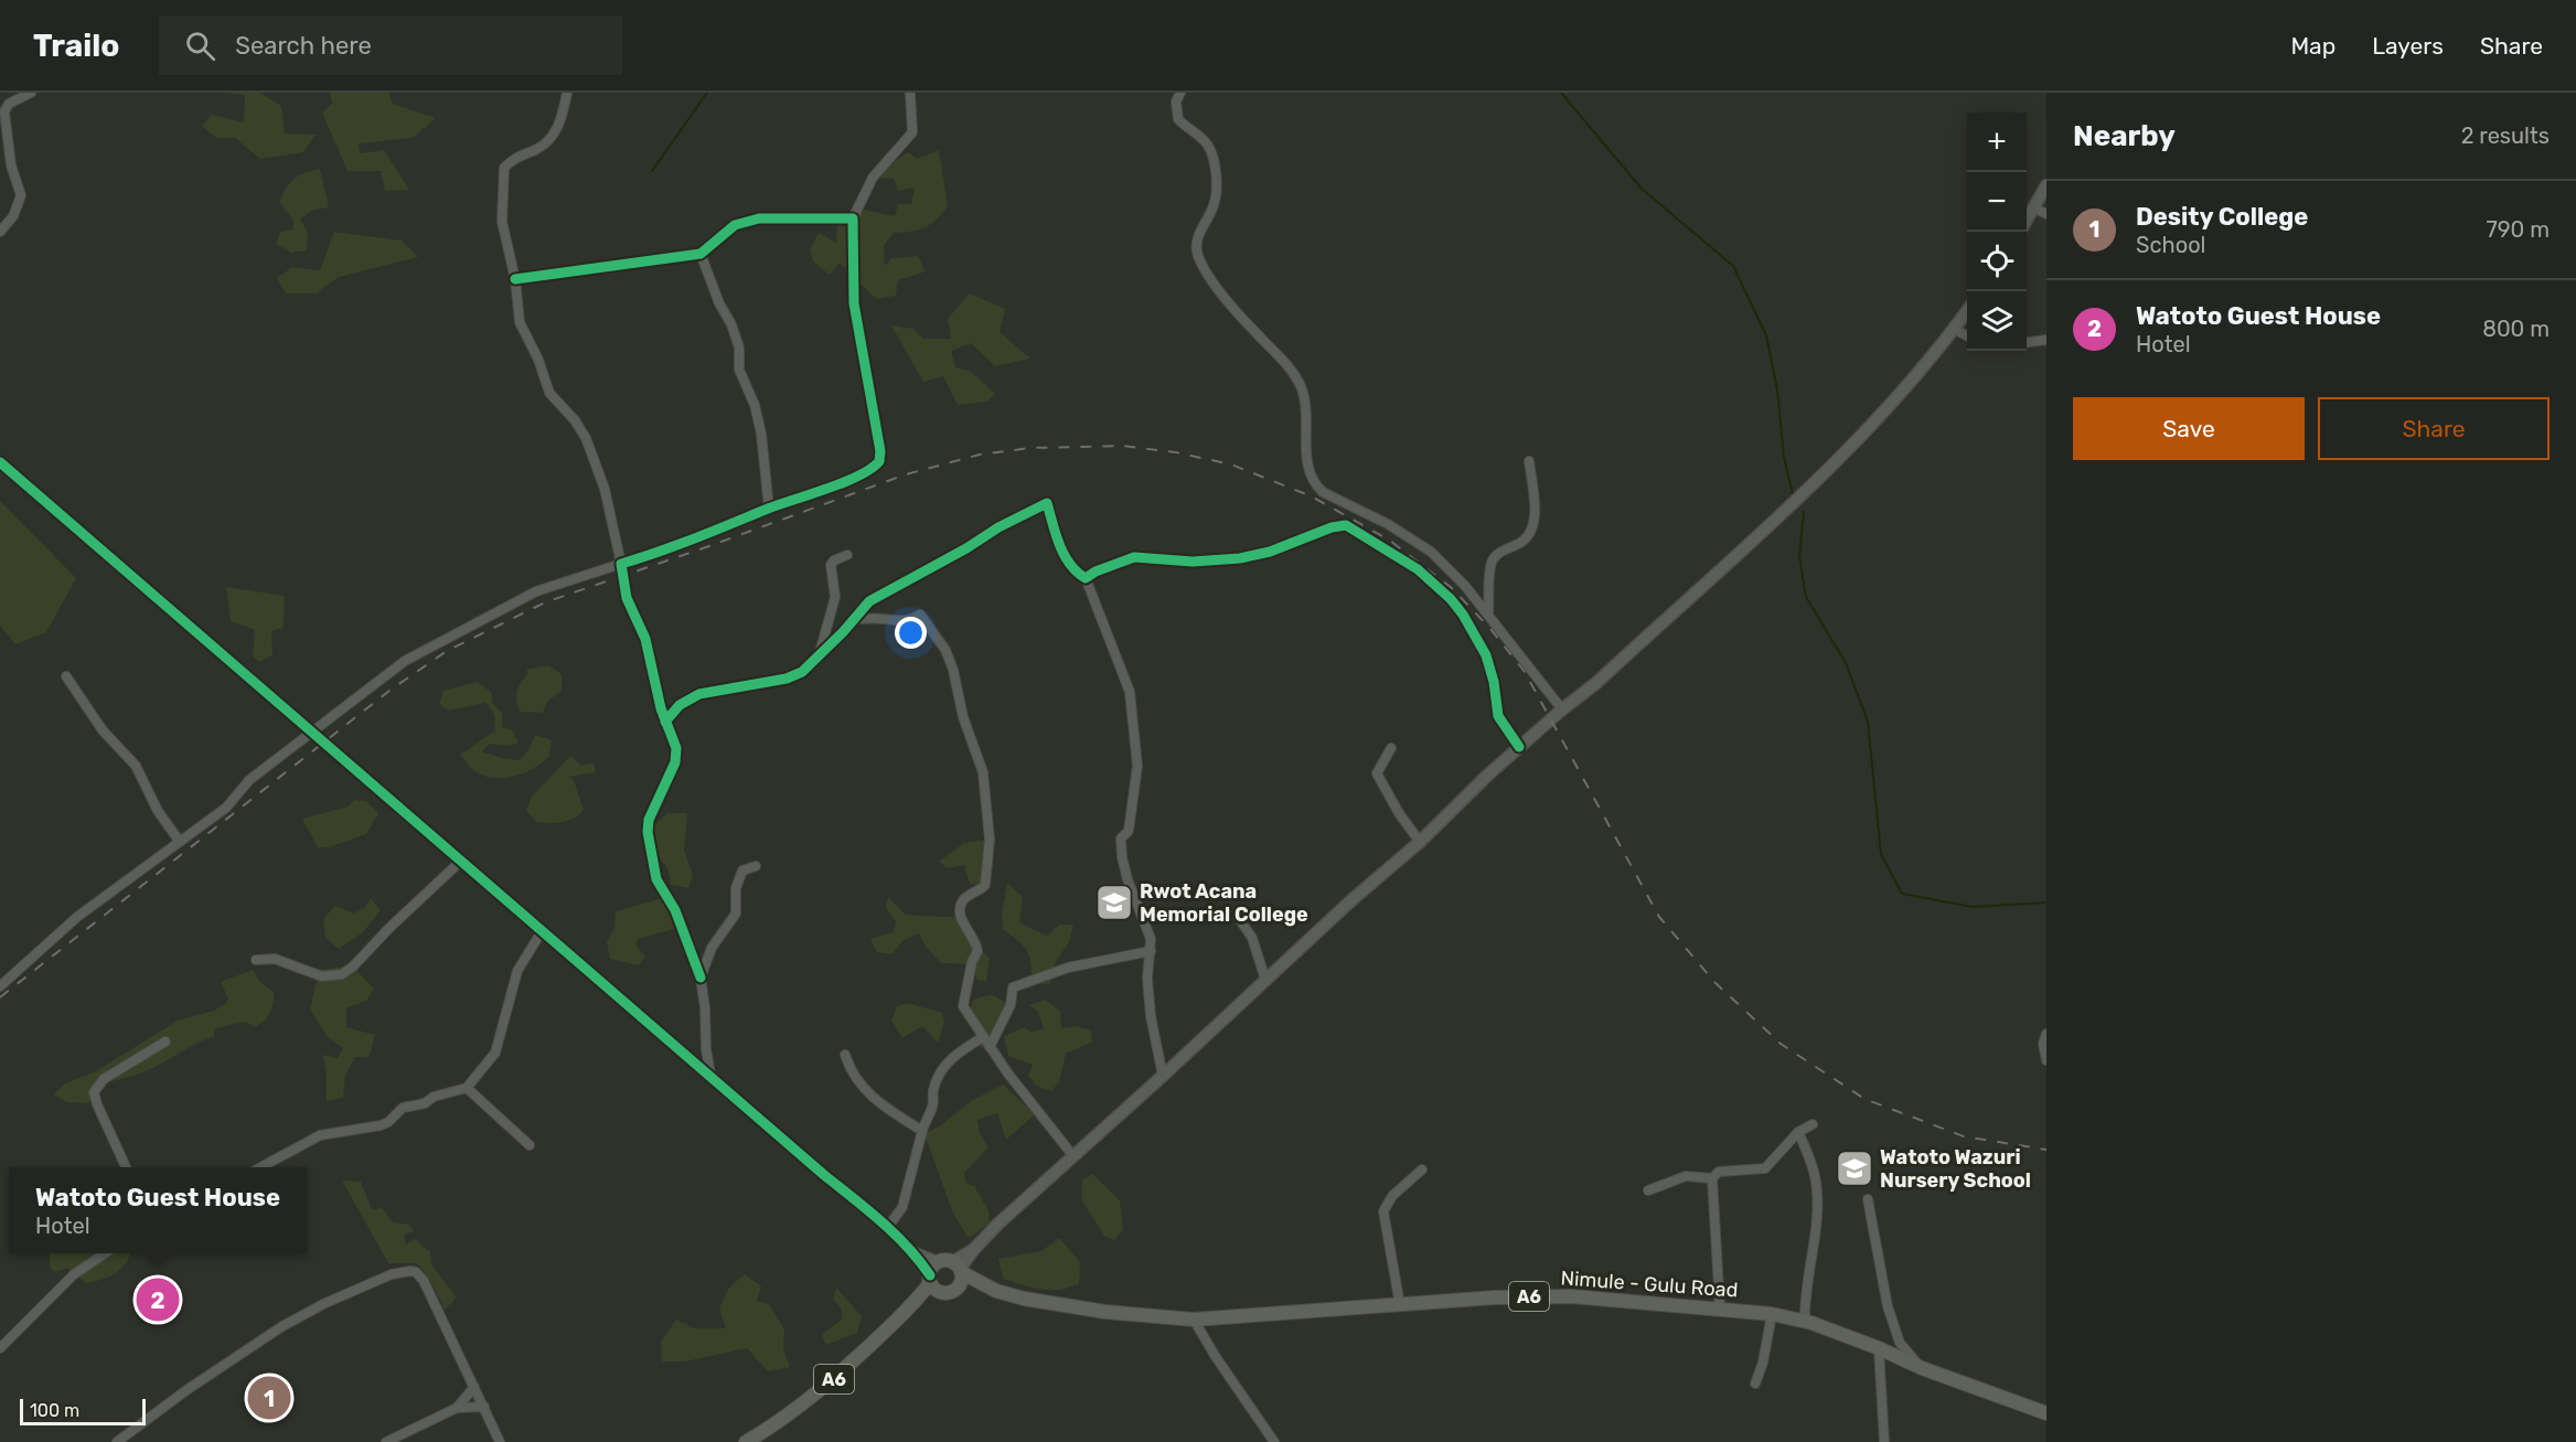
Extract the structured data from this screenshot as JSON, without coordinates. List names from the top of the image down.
{
  "streets": {
    "main road": ["Nimule - Gulu Road", "A6"]
  },
  "crossings": [
    ["Nimule - Gulu Road", "A6"]
  ],
  "places": {
    "school or university": ["Rwot Acana Memorial College", "Watoto Wazuri Nursery School"]
  },
  "scale_bar": "100 m",
  "page": {
    "header": "Trailo",
    "search": "Search here",
    "nav": ["Map", "Layers", "Share"],
    "heading": ["Nearby", "2 results"],
    "map_buttons": ["+", "−"],
    "list": [
      {
        "mark": "1",
        "name": "Desity College",
        "note": "School",
        "value": "790 m"
      },
      {
        "mark": "2",
        "name": "Watoto Guest House",
        "note": "Hotel",
        "value": "800 m"
      }
    ],
    "buttons": ["Save", "Share"],
    "popup": ["Watoto Guest House", "Hotel"],
    "pins": ["2", "1"],
    "scale": "100 m"
  }
}
